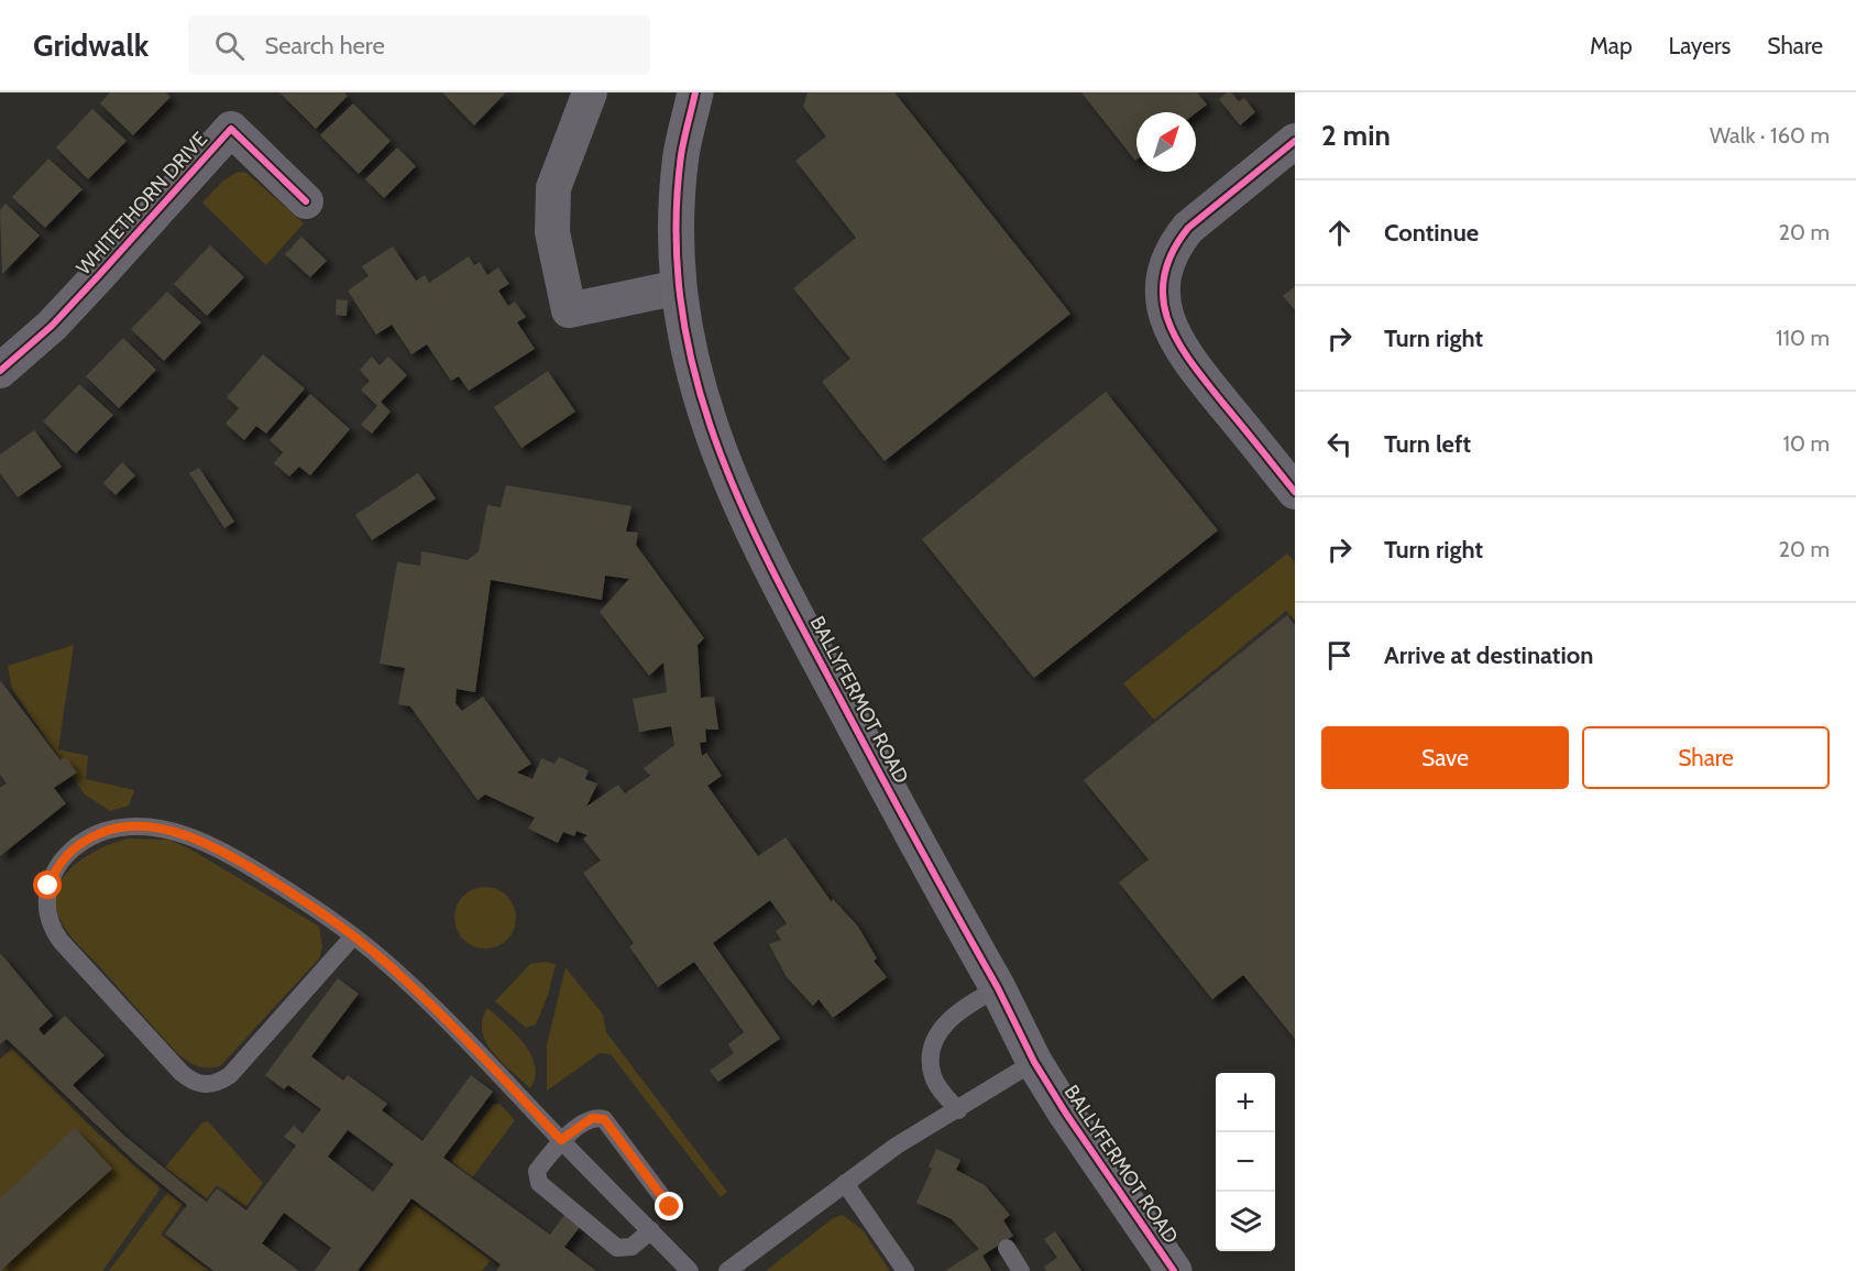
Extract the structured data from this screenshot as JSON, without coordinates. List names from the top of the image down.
{
  "streets": {
    "main road": ["BALLYFERMOT ROAD"],
    "street": ["WHITETHORN DRIVE"]
  },
  "north": "top right",
  "page": {
    "header": "Gridwalk",
    "search": "Search here",
    "nav": ["Map", "Layers", "Share"],
    "heading": ["2 min", "Walk · 160 m"],
    "list": [
      ["Continue", "20 m"],
      ["Turn right", "110 m"],
      ["Turn left", "10 m"],
      ["Turn right", "20 m"],
      "Arrive at destination"
    ],
    "buttons": ["Save", "Share"],
    "map_buttons": ["+", "−"]
  }
}
